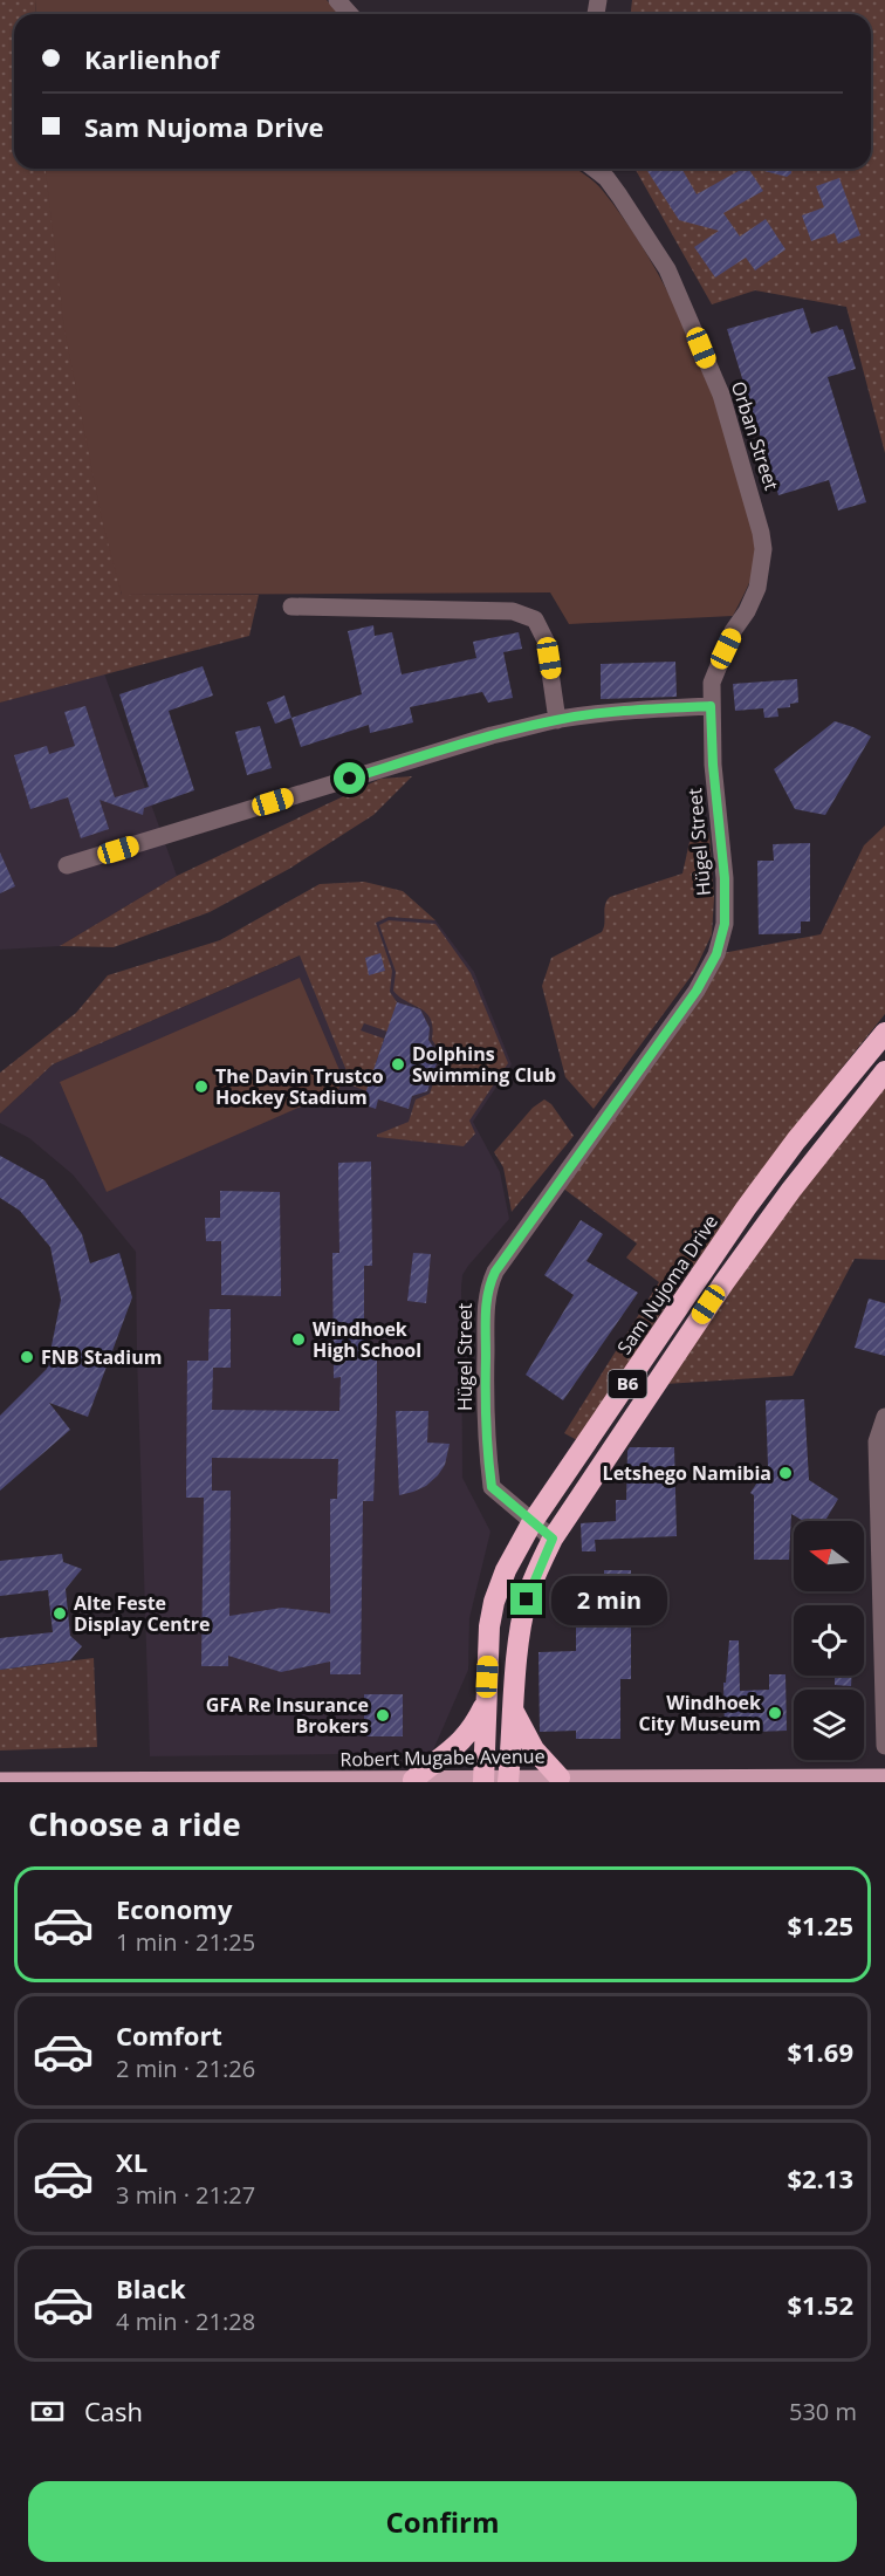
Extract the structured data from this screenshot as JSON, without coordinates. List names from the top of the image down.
{
  "streets": {
    "highway": ["Sam Nujoma Drive", "B6"],
    "main road": ["Robert Mugabe Avenue"],
    "street": ["Orban Street", "Hügel Street"]
  },
  "crossings": [
    ["Orban Street", "Hügel Street"],
    ["Hügel Street", "Sam Nujoma Drive"],
    ["Hügel Street", "B6"],
    ["Sam Nujoma Drive", "Robert Mugabe Avenue"],
    ["B6", "Robert Mugabe Avenue"]
  ],
  "places": [
    "Dolphins Swimming Club",
    "The Davin Trustco Hockey Stadium",
    "Windhoek High School",
    "FNB Stadium",
    "Letshego Namibia",
    "Alte Feste Display Centre",
    "Windhoek City Museum",
    "GFA Re Insurance Brokers"
  ],
  "north": "left",
  "page": {
    "banner": ["Karlienhof", "Sam Nujoma Drive"],
    "bubble": "2 min",
    "heading": "Choose a ride",
    "list": [
      {
        "name": "Economy",
        "note": "1 min · 21:25",
        "value": "$1.25"
      },
      {
        "name": "Comfort",
        "note": "2 min · 21:26",
        "value": "$1.69"
      },
      {
        "name": "XL",
        "note": "3 min · 21:27",
        "value": "$2.13"
      },
      {
        "name": "Black",
        "note": "4 min · 21:28",
        "value": "$1.52"
      }
    ],
    "pay": ["Cash", "530 m"],
    "buttons": "Confirm"
  }
}
